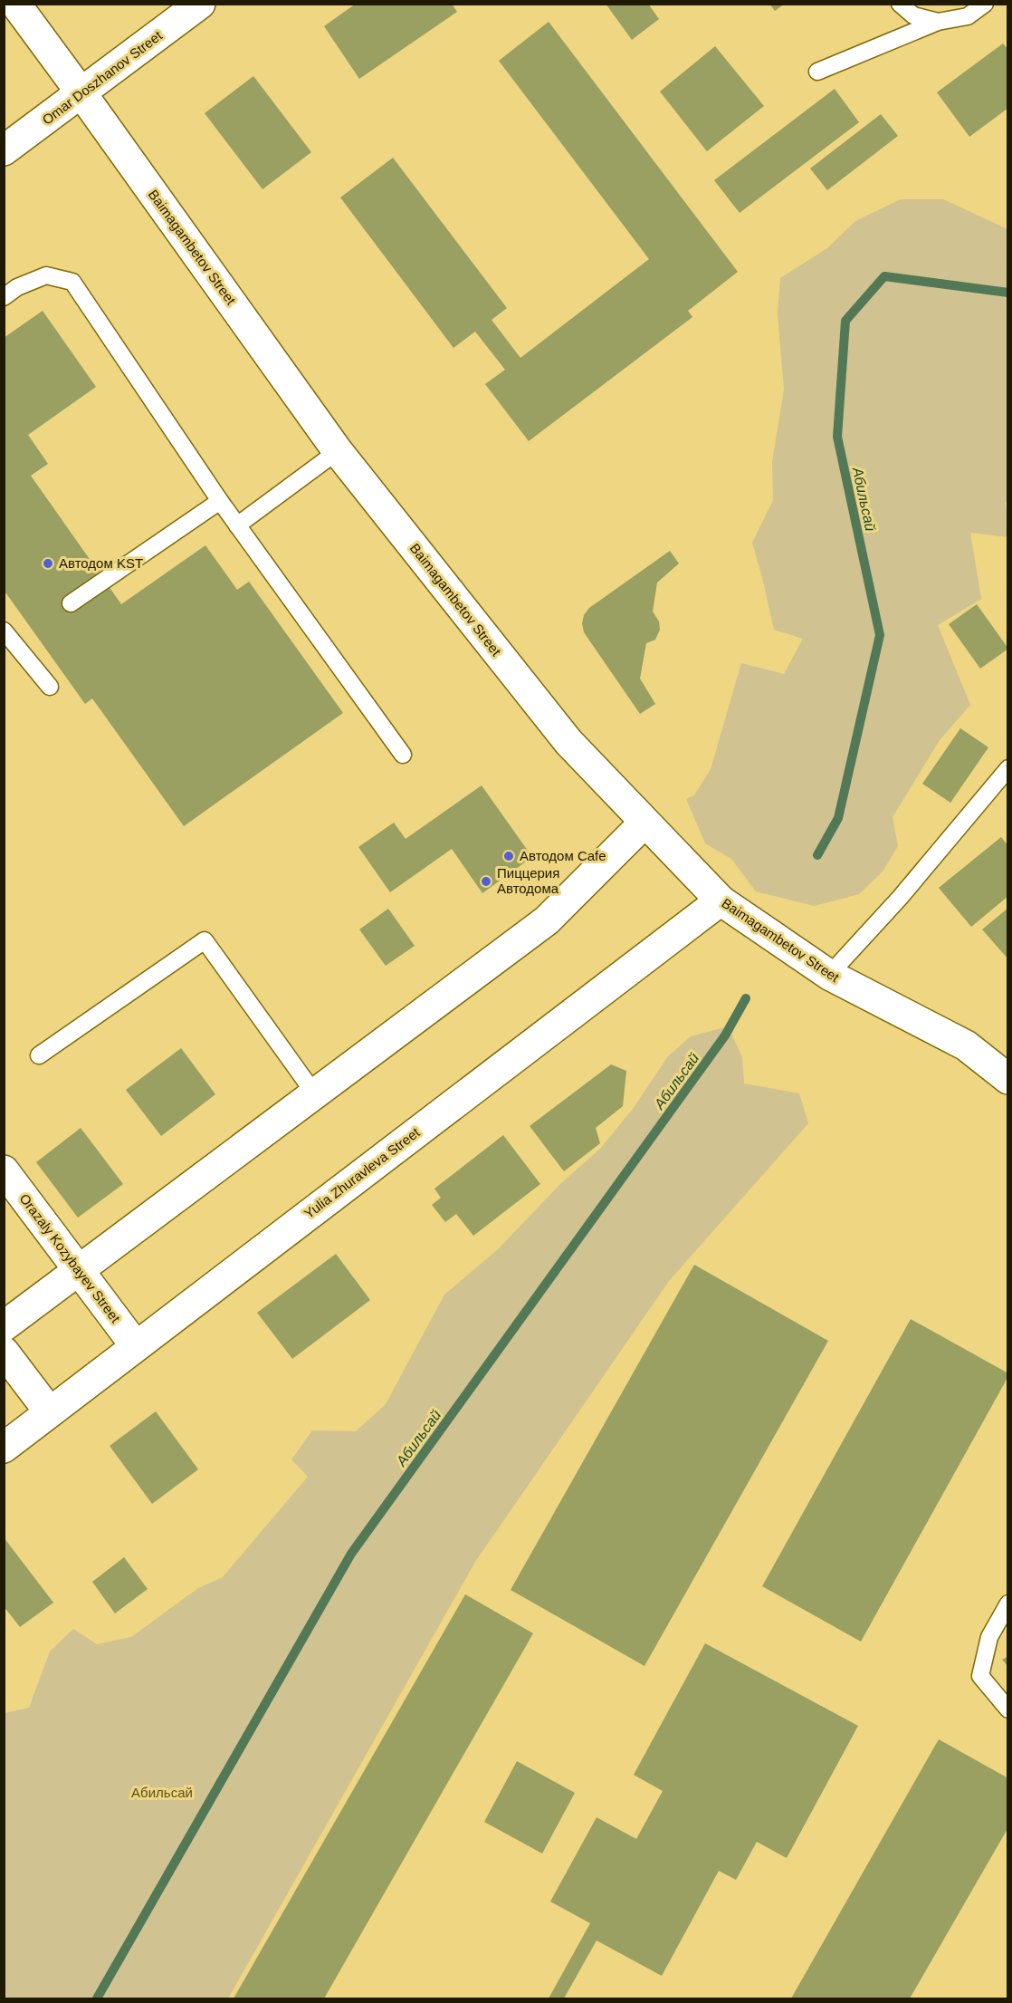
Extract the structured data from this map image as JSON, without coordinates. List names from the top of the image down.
{
  "streets": {
    "street": [
      "Omar Doszhanov Street",
      "Baimagambetov Street",
      "Yulia Zhuravleva Street",
      "Orazaly Kozybayev Street"
    ]
  },
  "crossings": [
    ["Omar Doszhanov Street", "Baimagambetov Street"],
    ["Baimagambetov Street", "Yulia Zhuravleva Street"],
    ["Yulia Zhuravleva Street", "Orazaly Kozybayev Street"]
  ],
  "water": ["Абильсай"],
  "parks": ["Абильсай"],
  "places": ["Автодом KST", "Автодом Cafe", "Пиццерия Автодома"]
}
